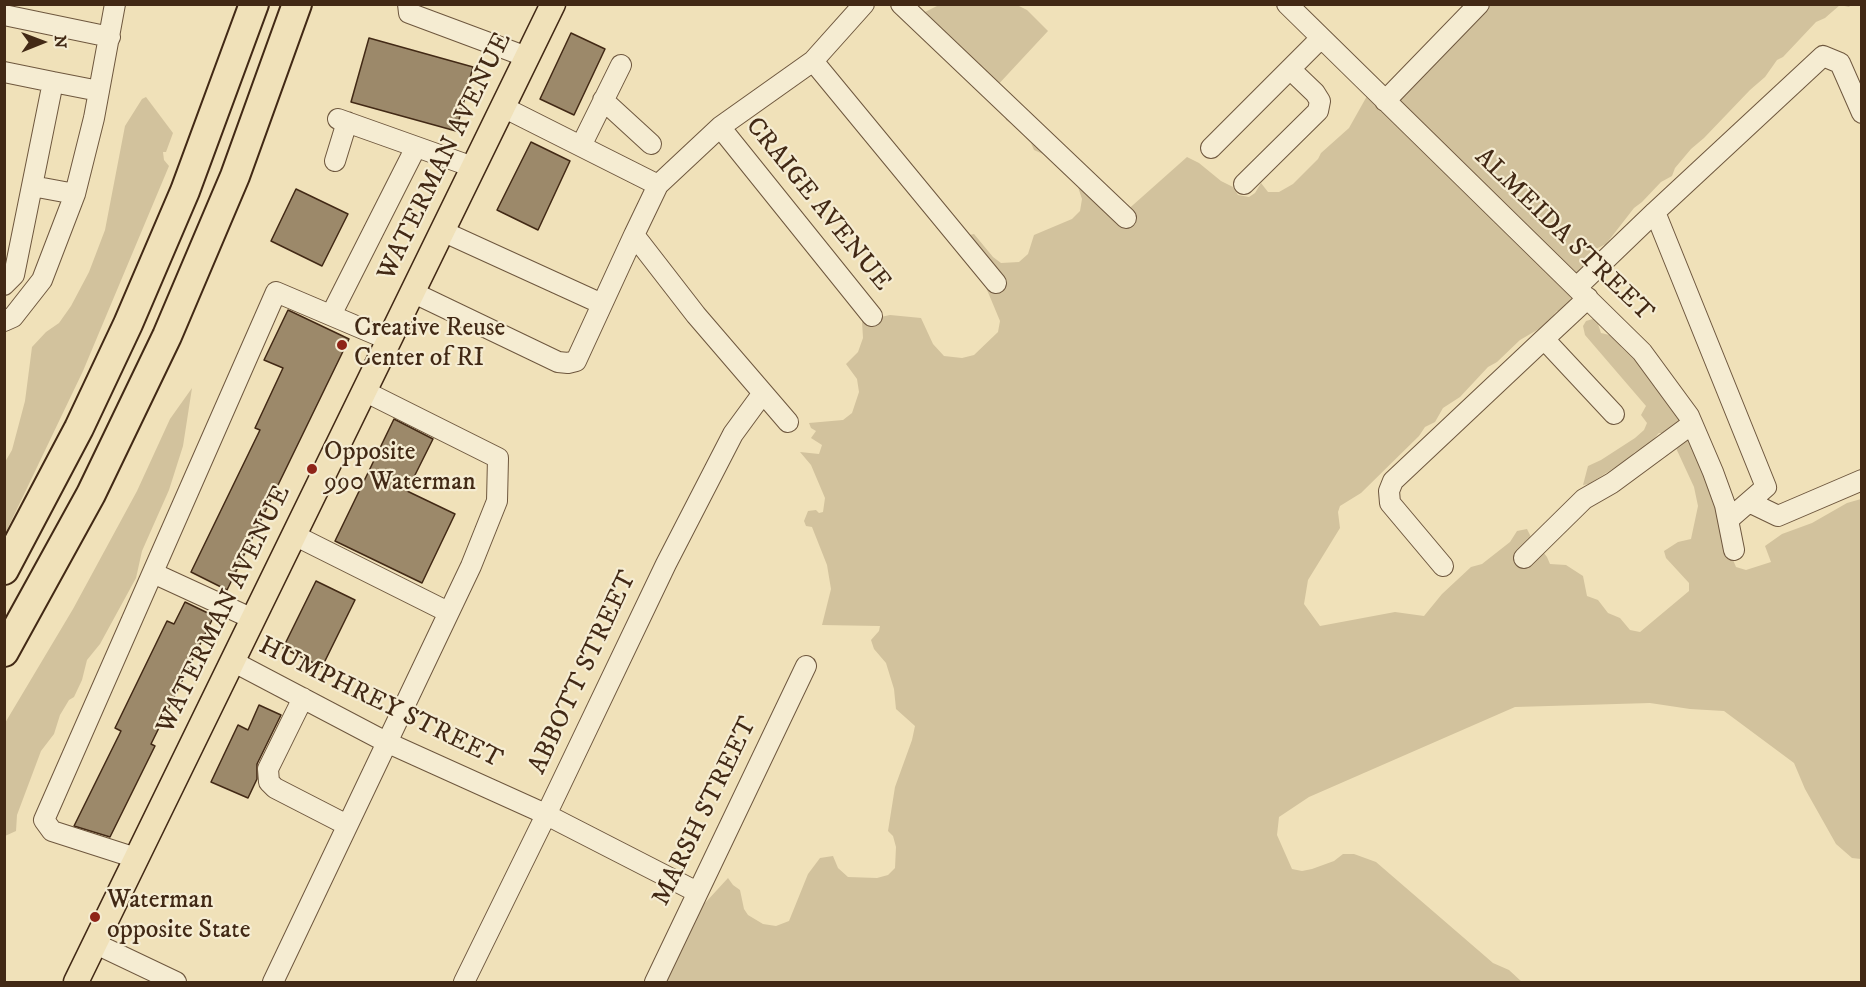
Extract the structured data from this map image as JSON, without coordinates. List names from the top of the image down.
{
  "streets": {
    "main road": ["WATERMAN AVENUE"],
    "street": [
      "CRAIGE AVENUE",
      "ALMEIDA STREET",
      "ABBOTT STREET",
      "HUMPHREY STREET",
      "MARSH STREET"
    ]
  },
  "crossings": [
    ["WATERMAN AVENUE", "HUMPHREY STREET"],
    ["ABBOTT STREET", "HUMPHREY STREET"],
    ["HUMPHREY STREET", "MARSH STREET"]
  ],
  "places": ["Creative Reuse Center of RI", "Opposite 990 Waterman", "Waterman opposite State"],
  "north": "right"
}
